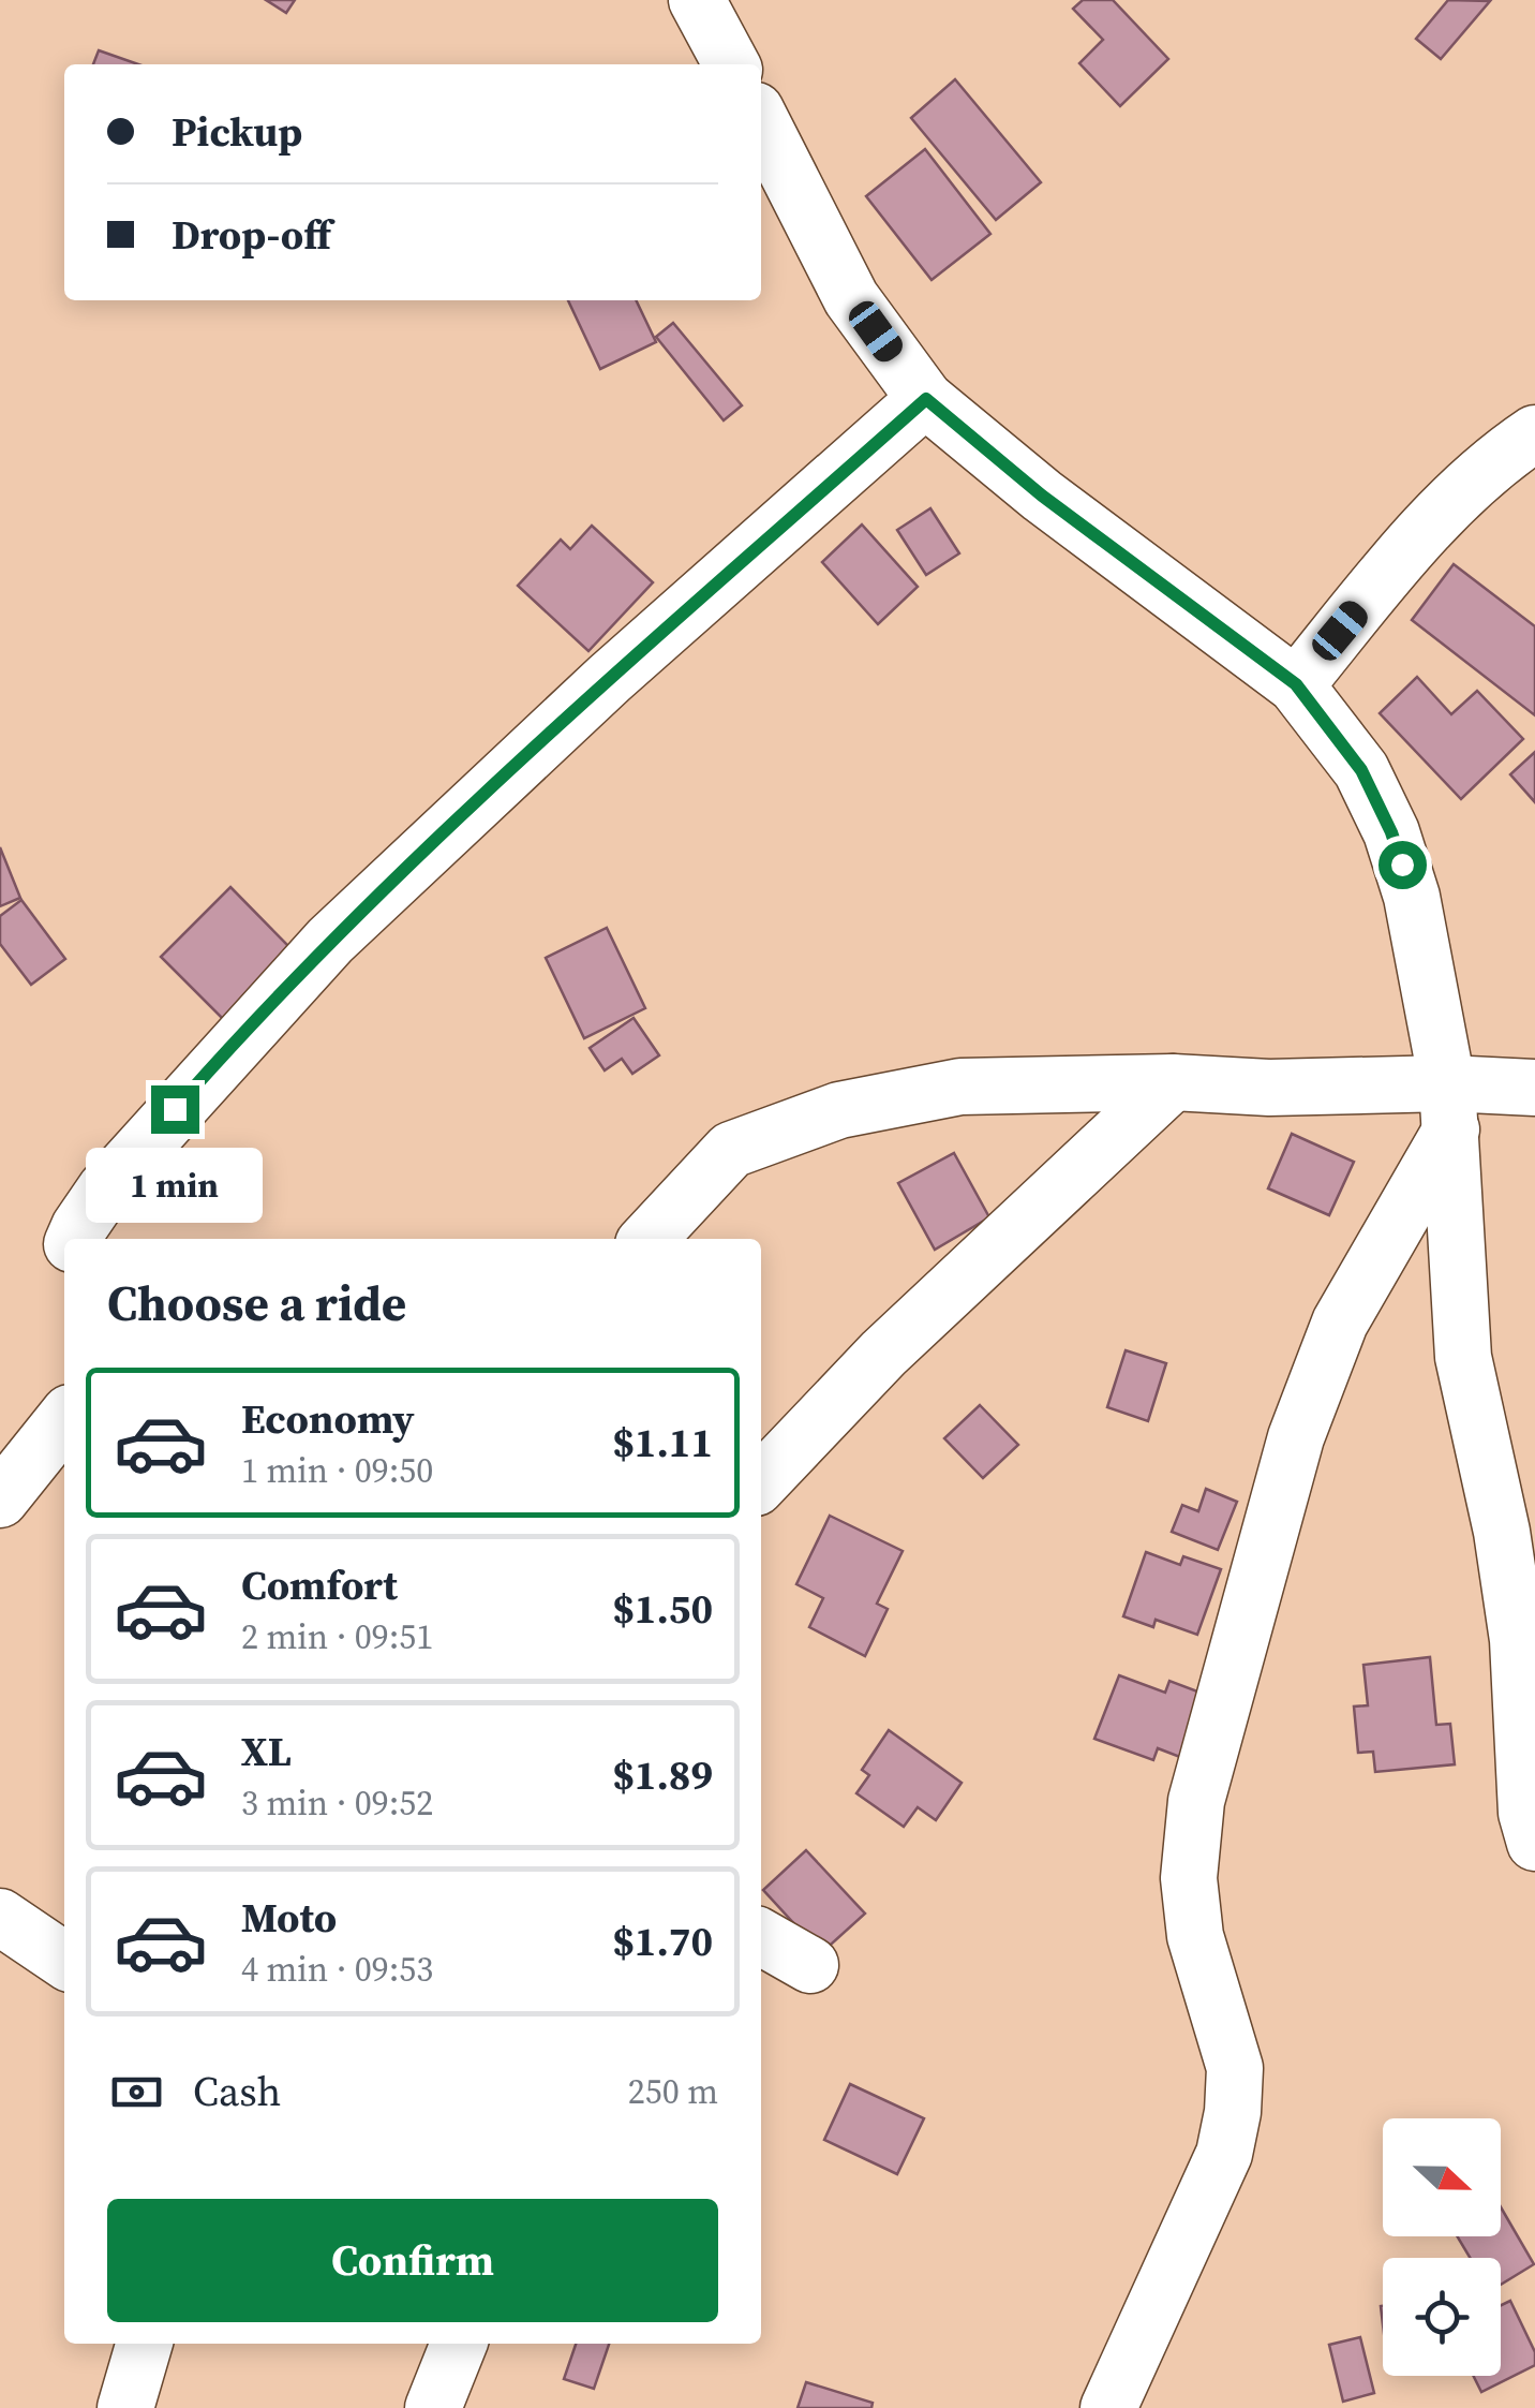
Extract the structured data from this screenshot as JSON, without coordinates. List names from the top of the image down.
{
  "north": "right",
  "page": {
    "banner": ["Pickup", "Drop-off"],
    "bubble": "1 min",
    "heading": "Choose a ride",
    "list": [
      {
        "name": "Economy",
        "note": "1 min · 09:50",
        "value": "$1.11"
      },
      {
        "name": "Comfort",
        "note": "2 min · 09:51",
        "value": "$1.50"
      },
      {
        "name": "XL",
        "note": "3 min · 09:52",
        "value": "$1.89"
      },
      {
        "name": "Moto",
        "note": "4 min · 09:53",
        "value": "$1.70"
      }
    ],
    "pay": ["Cash", "250 m"],
    "buttons": "Confirm"
  }
}
